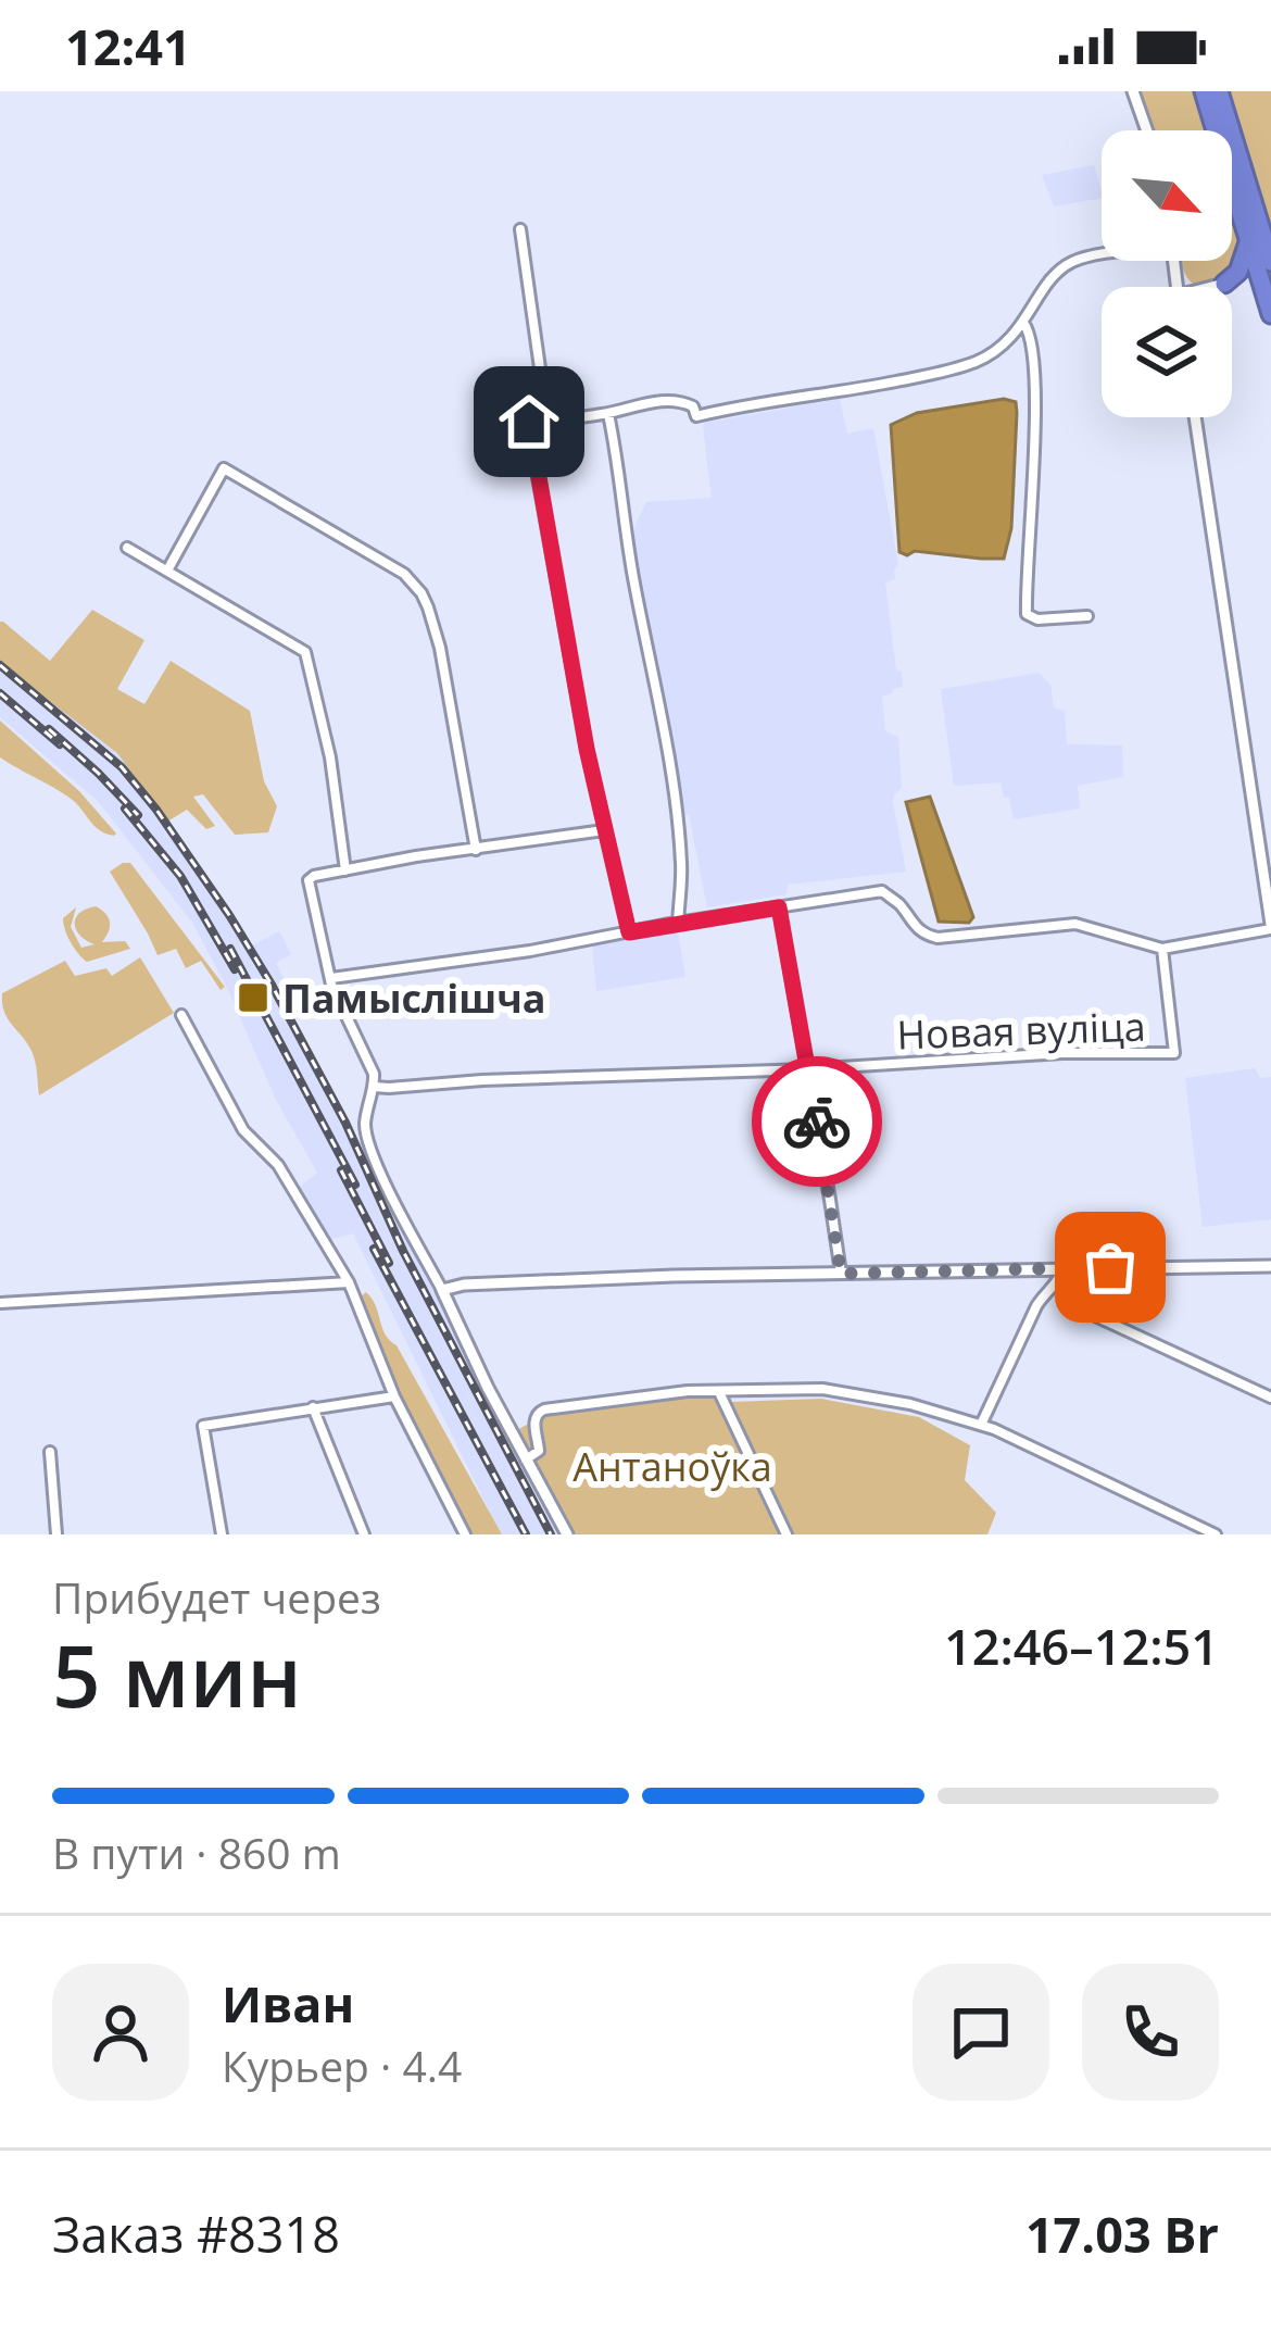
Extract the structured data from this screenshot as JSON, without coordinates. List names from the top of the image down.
{
  "streets": {
    "street": ["Новая вуліца"]
  },
  "parks": ["Антаноўка"],
  "places": {
    "transit": ["Памыслішча"]
  },
  "north": "bottom right",
  "page": {
    "status": "12:41",
    "heading": ["5 мин", "Прибудет через", "12:46–12:51"],
    "panel": [
      "Иван",
      "Курьер · 4.4",
      "Заказ #8318",
      "17.03 Br"
    ],
    "bar": "В пути · 860 m"
  }
}
